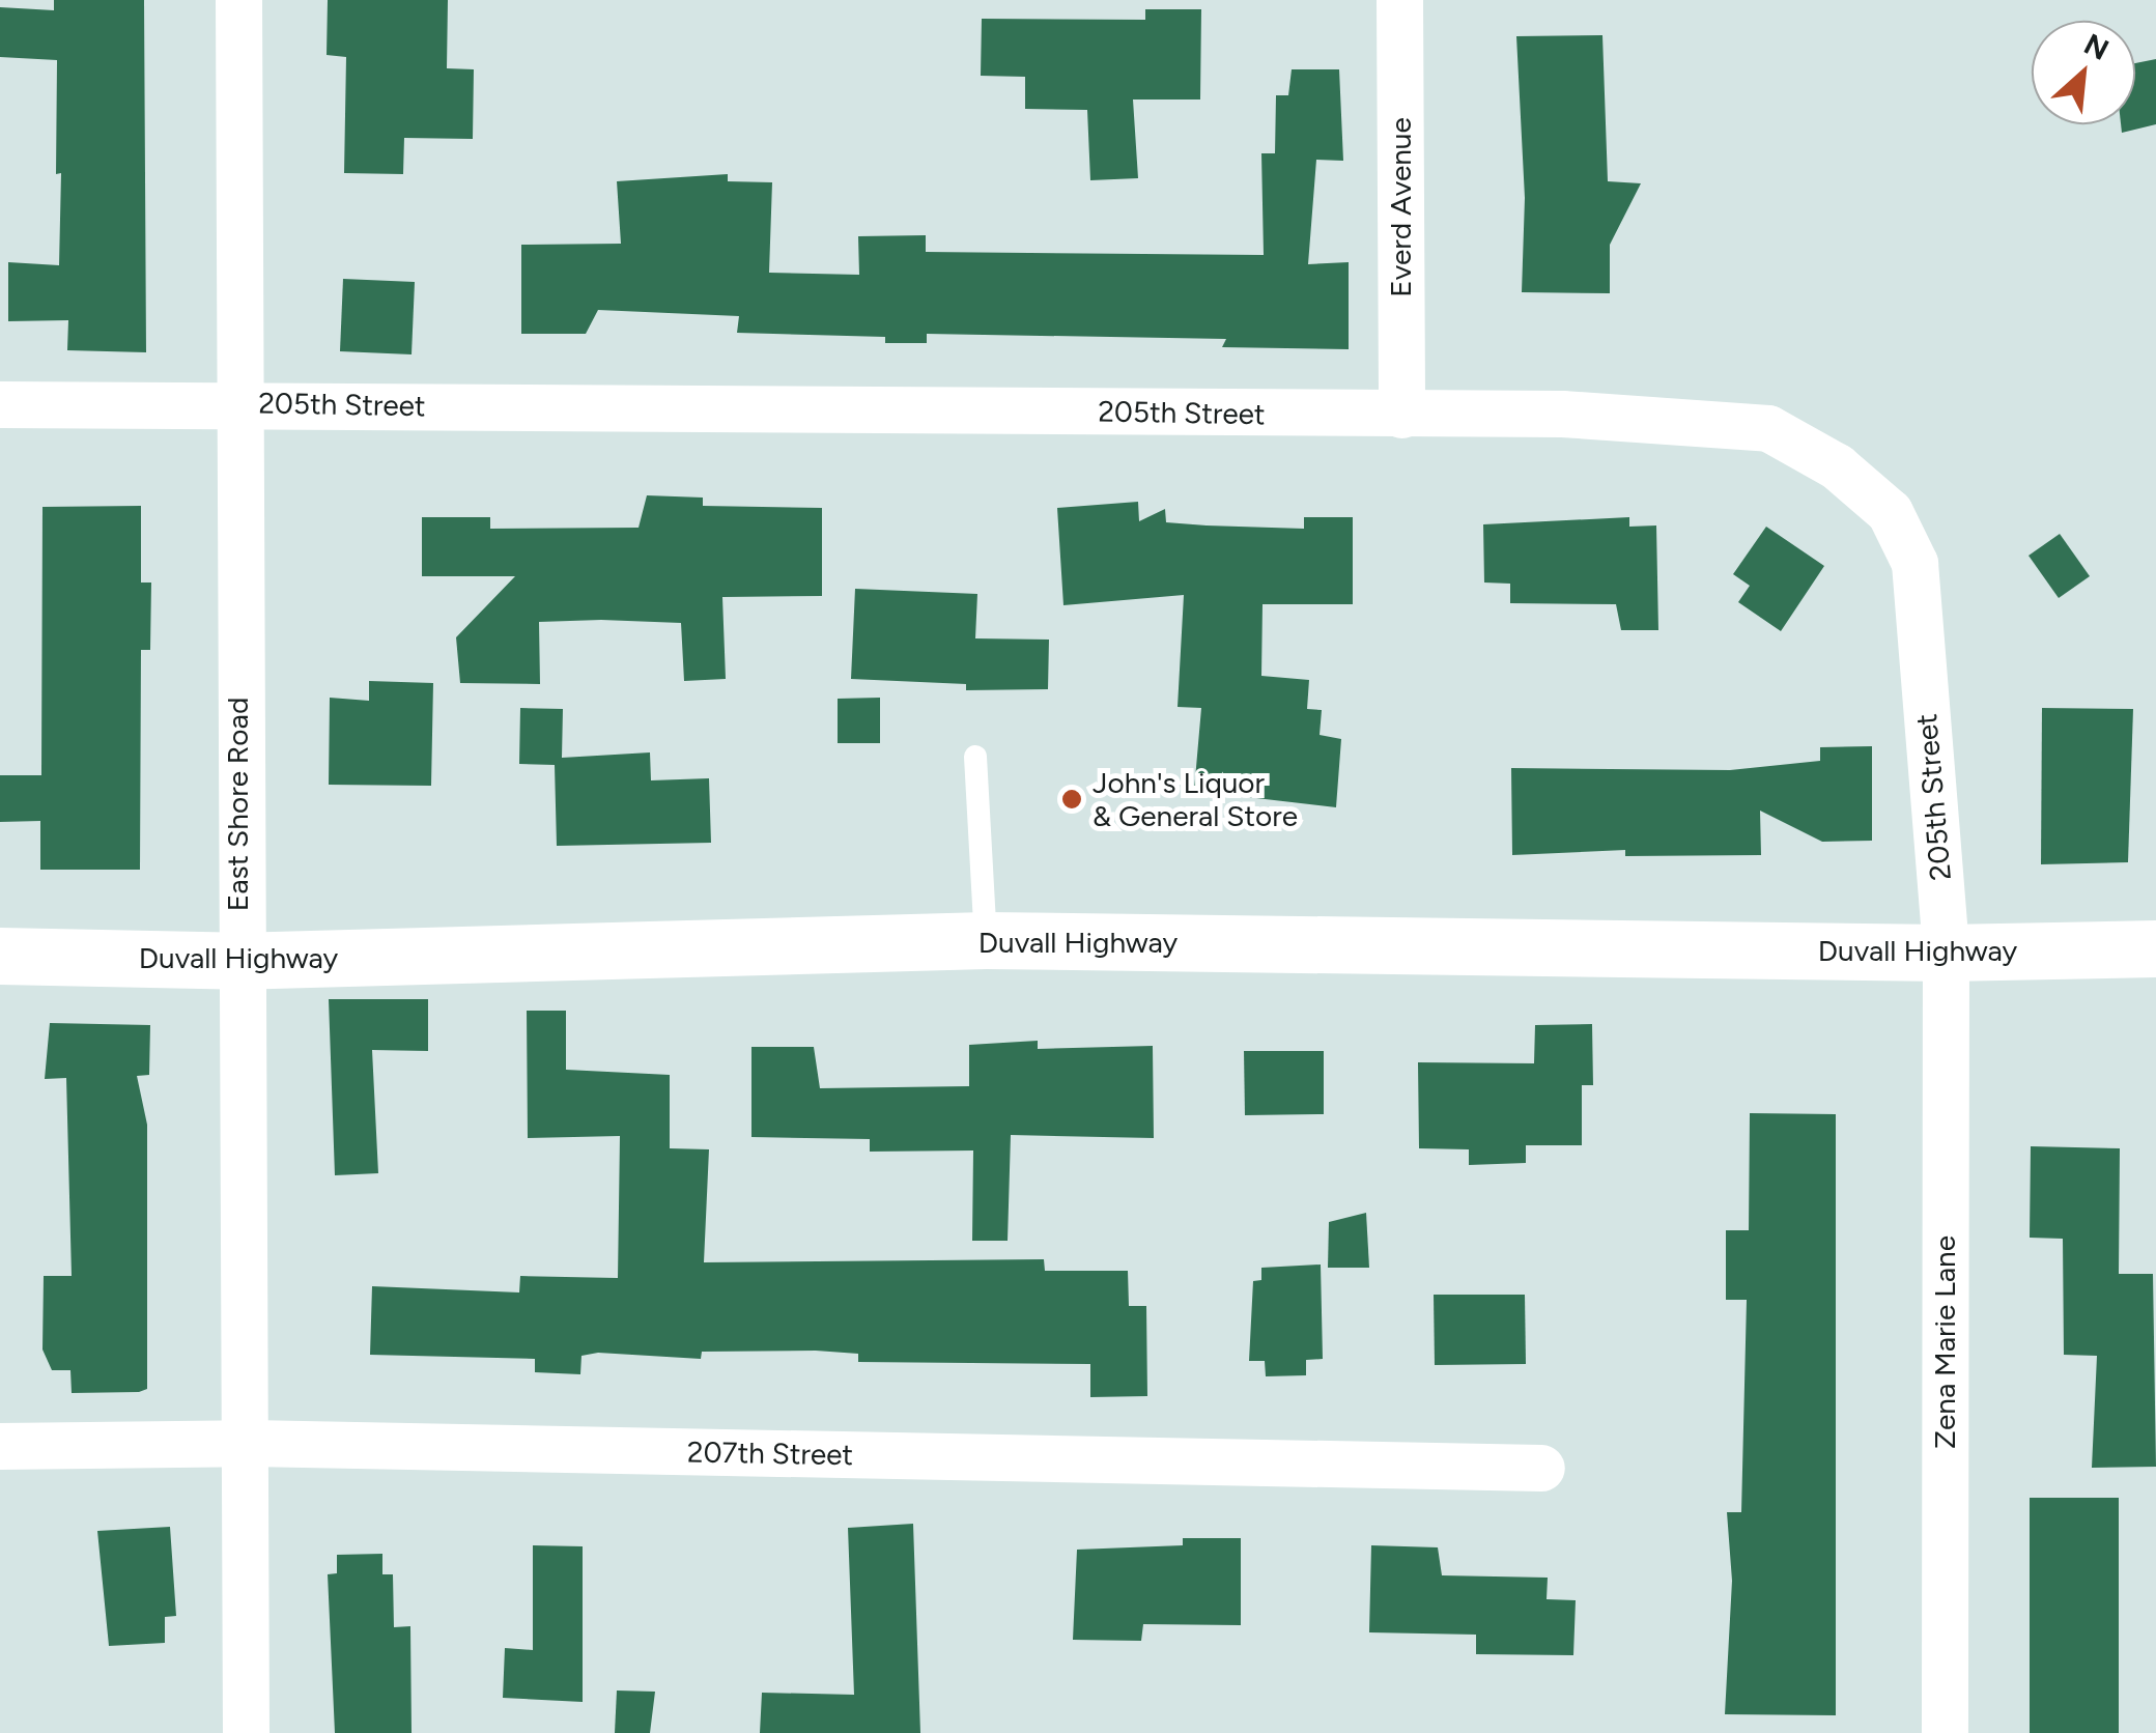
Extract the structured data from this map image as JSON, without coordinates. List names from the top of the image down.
{
  "streets": {
    "street": [
      "Everd Avenue",
      "205th Street",
      "East Shore Road",
      "Duvall Highway",
      "Zena Marie Lane",
      "207th Street"
    ]
  },
  "crossings": [
    ["Everd Avenue", "205th Street"],
    ["205th Street", "East Shore Road"],
    ["205th Street", "Duvall Highway"],
    ["205th Street", "Zena Marie Lane"],
    ["East Shore Road", "Duvall Highway"],
    ["East Shore Road", "207th Street"],
    ["Duvall Highway", "Zena Marie Lane"]
  ],
  "places": ["John's Liquor & General Store"],
  "north": "top right"
}
